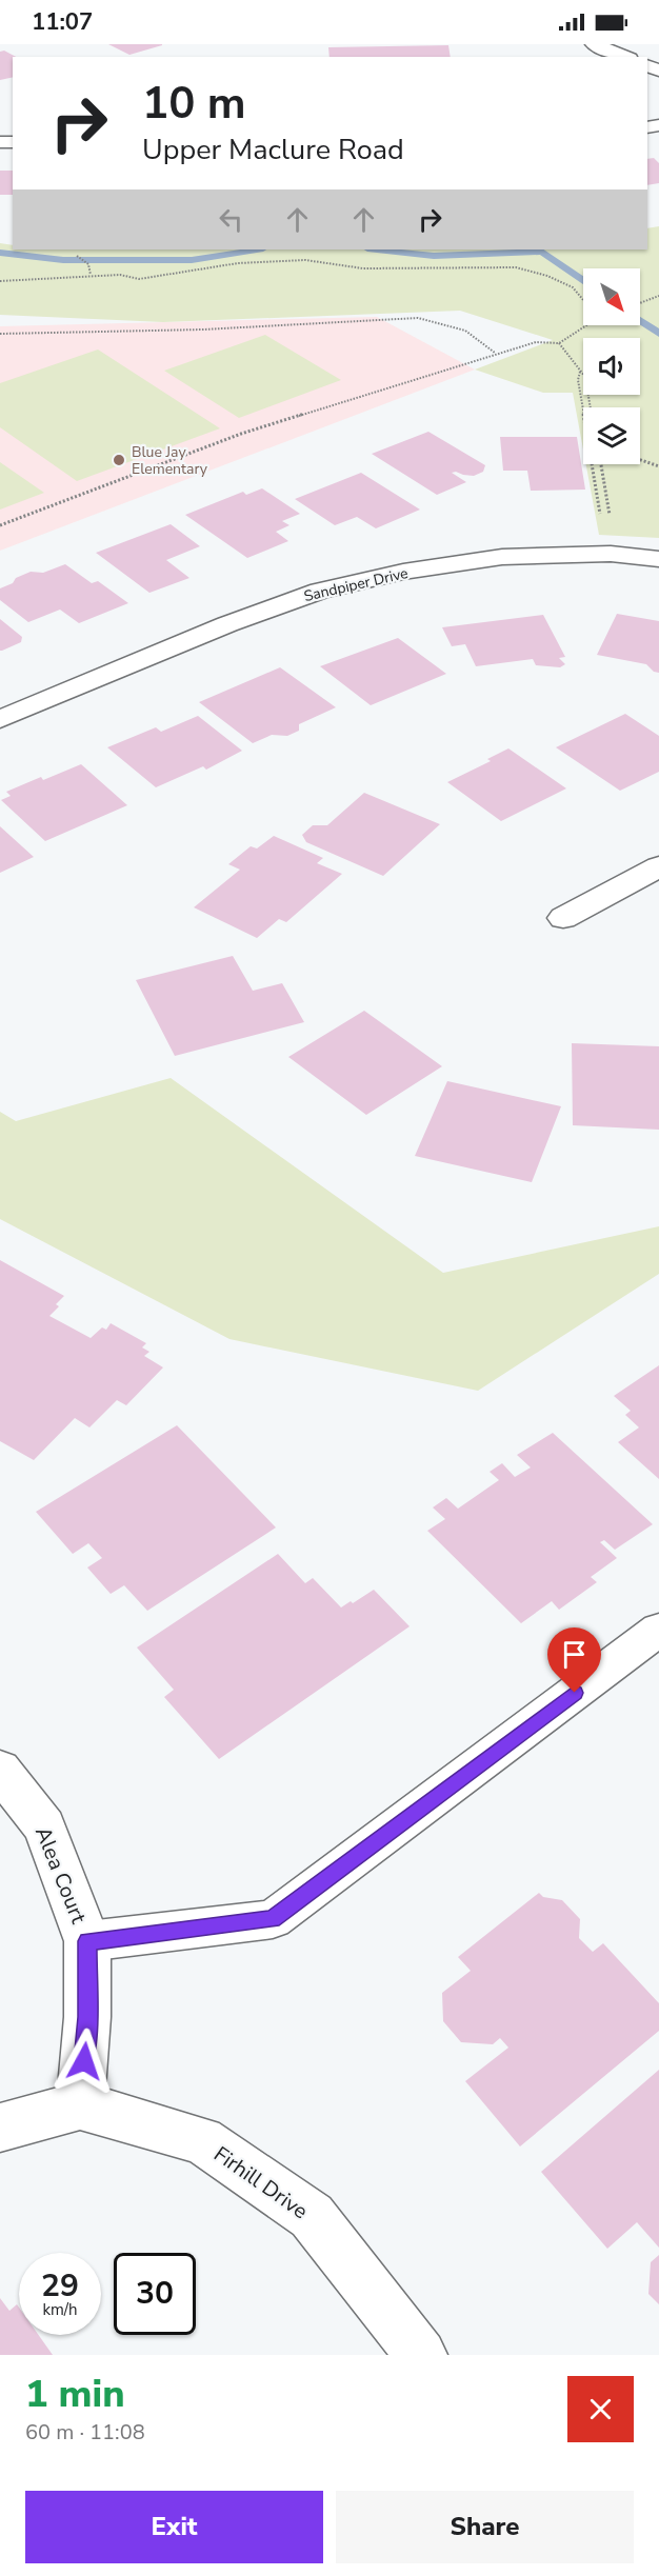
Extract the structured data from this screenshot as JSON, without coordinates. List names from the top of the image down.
{
  "streets": {
    "street": ["Sandpiper Drive", "Alea Court", "Firhill Drive"]
  },
  "crossings": [
    ["Alea Court", "Firhill Drive"]
  ],
  "places": ["Blue Jay Elementary"],
  "north": "bottom right",
  "page": {
    "status": "11:07",
    "turn": ["10 m", "Upper Maclure Road"],
    "speed": "29 km/h",
    "limit": "30",
    "heading": ["1 min", "60 m · 11:08"],
    "buttons": ["Exit", "Share"]
  }
}
